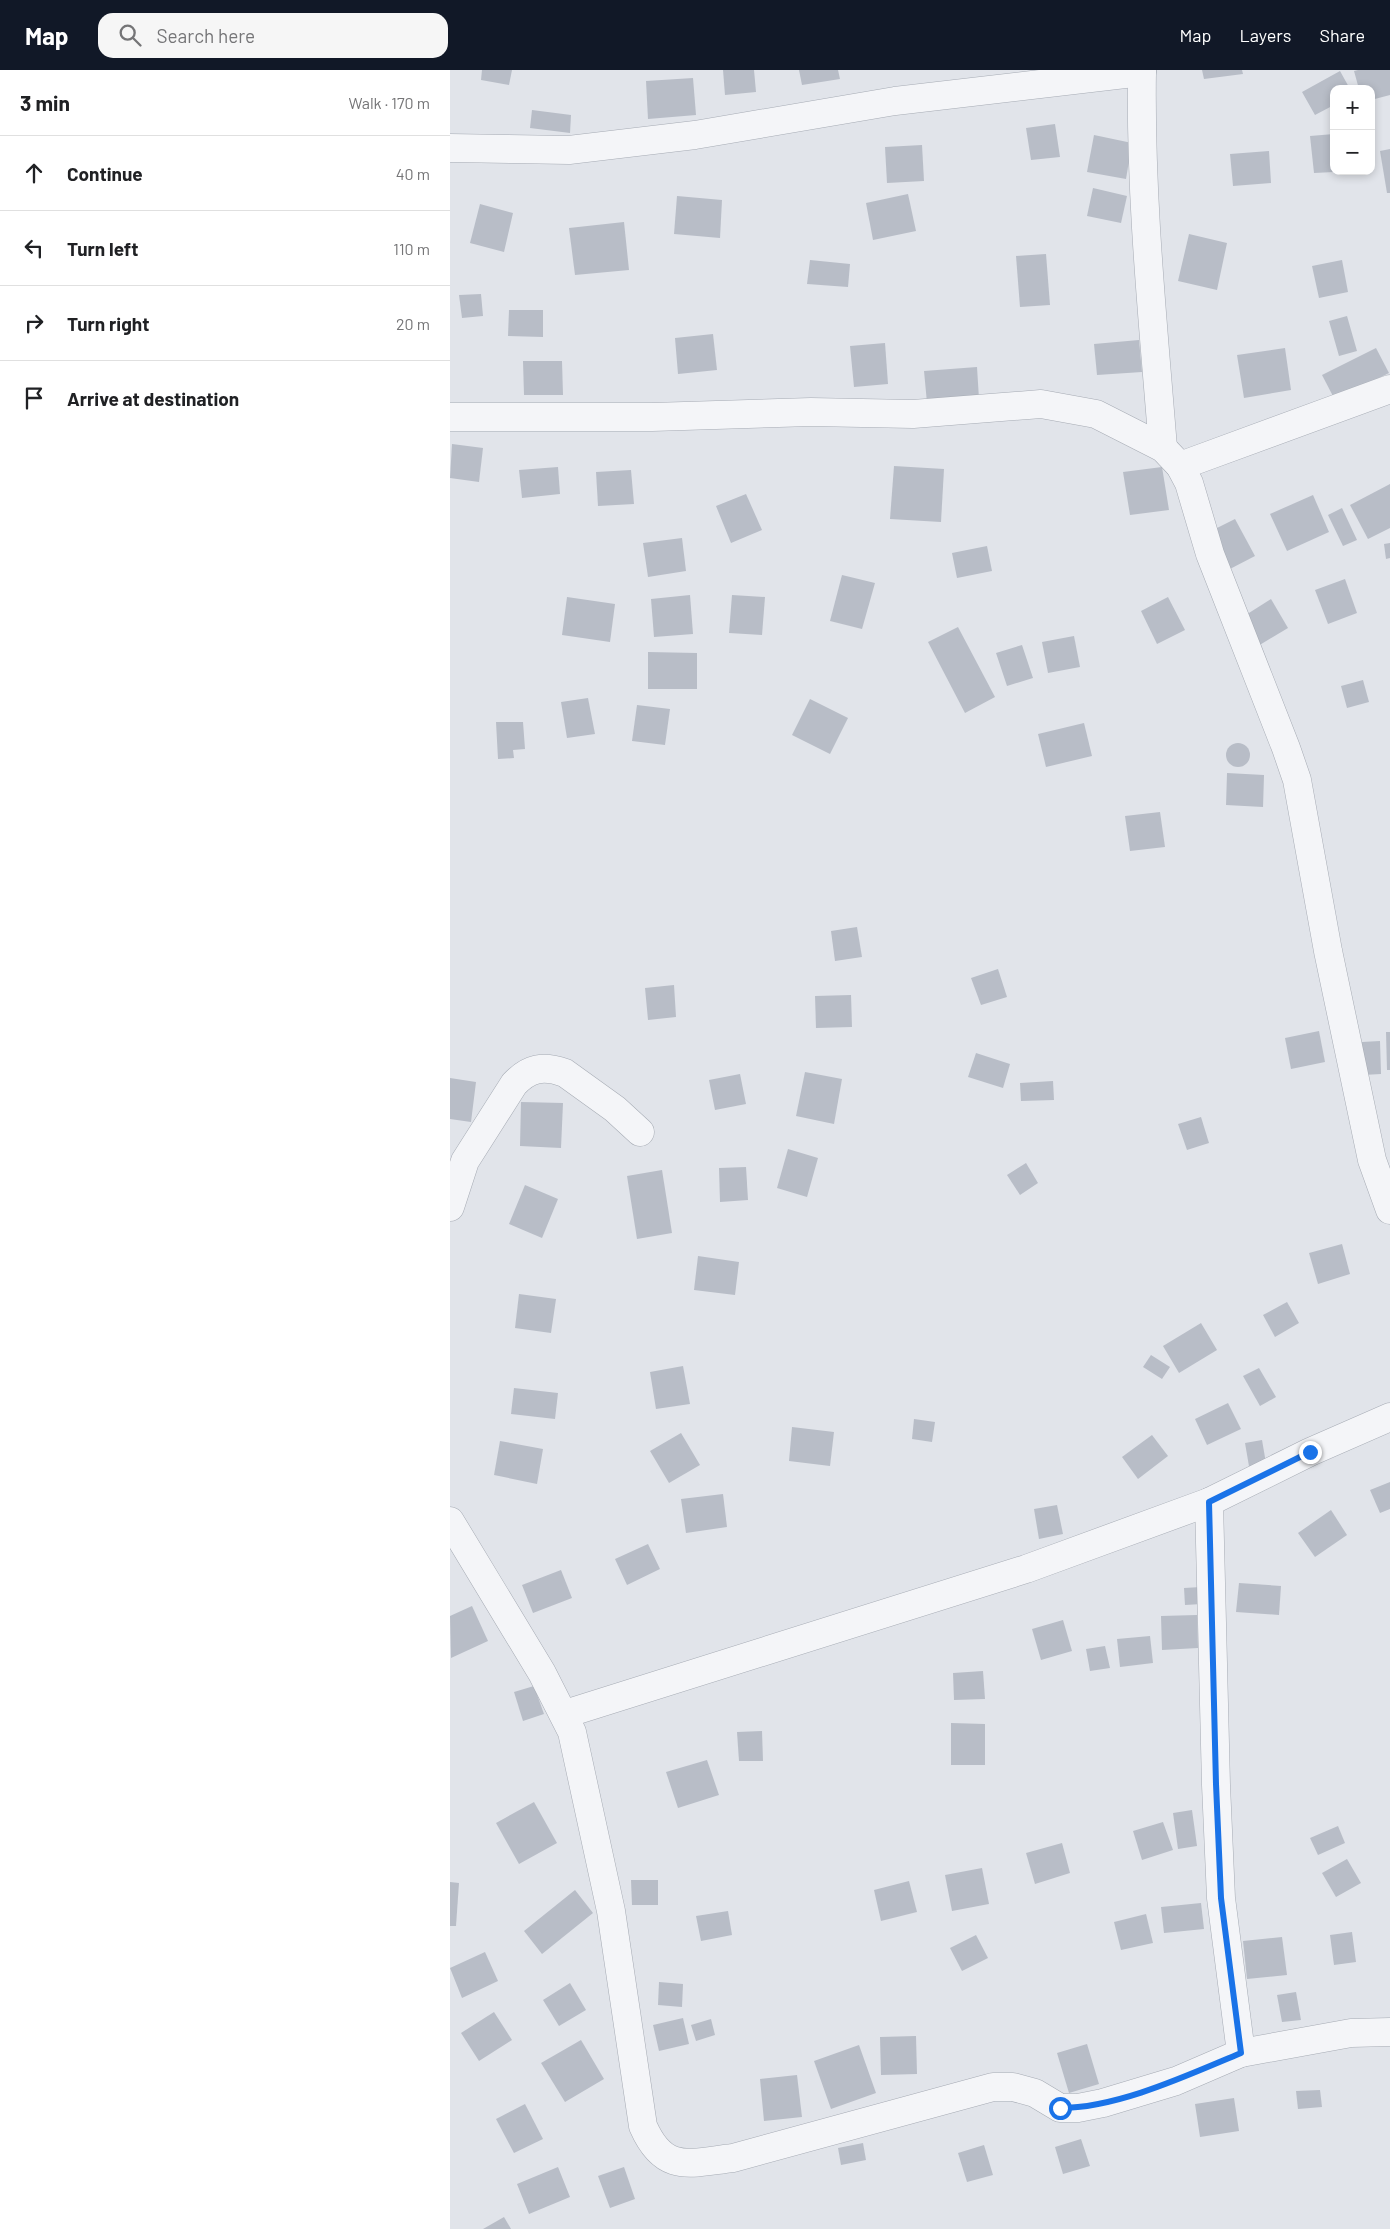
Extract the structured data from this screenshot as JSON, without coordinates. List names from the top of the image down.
{
  "page": {
    "header": "Map",
    "search": "Search here",
    "nav": ["Map", "Layers", "Share"],
    "heading": ["3 min", "Walk · 170 m"],
    "map_buttons": ["+", "−"],
    "list": [
      ["Continue", "40 m"],
      ["Turn left", "110 m"],
      ["Turn right", "20 m"],
      "Arrive at destination"
    ]
  }
}
